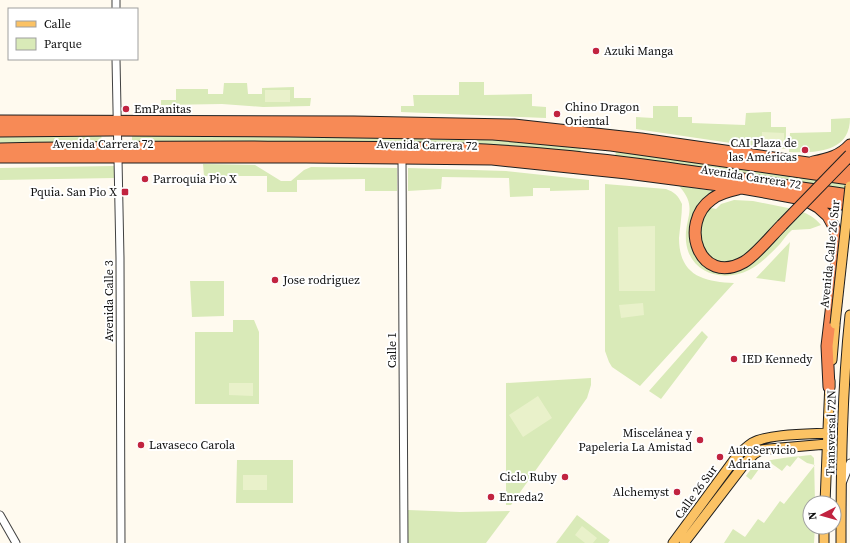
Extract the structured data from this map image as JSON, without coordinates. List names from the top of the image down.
{
  "streets": {
    "highway": ["Avenida Carrera 72"],
    "main road": ["Avenida Calle 26 Sur", "Transversal 72N", "Calle 26 Sur"],
    "street": ["Avenida Calle 3", "Calle 1"]
  },
  "crossings": [
    ["Avenida Carrera 72", "Avenida Calle 3"],
    ["Avenida Carrera 72", "Calle 1"],
    ["Avenida Calle 26 Sur", "Transversal 72N"],
    ["Transversal 72N", "Calle 26 Sur"]
  ],
  "places": {
    "other": [
      "Azuki Manga",
      "EmPanitas",
      "Chino Dragon Oriental",
      "CAI Plaza de las Américas",
      "Parroquia Pio X",
      "Jose rodriguez",
      "IED Kennedy",
      "Miscelánea y Papeleria La Amistad",
      "Lavaseco Carola",
      "AutoServicio Adriana",
      "Ciclo Ruby",
      "Alchemyst",
      "Enreda2"
    ],
    "transit": ["Pquia. San Pio X"]
  },
  "legend": ["Calle", "Parque"],
  "north": "left"
}
